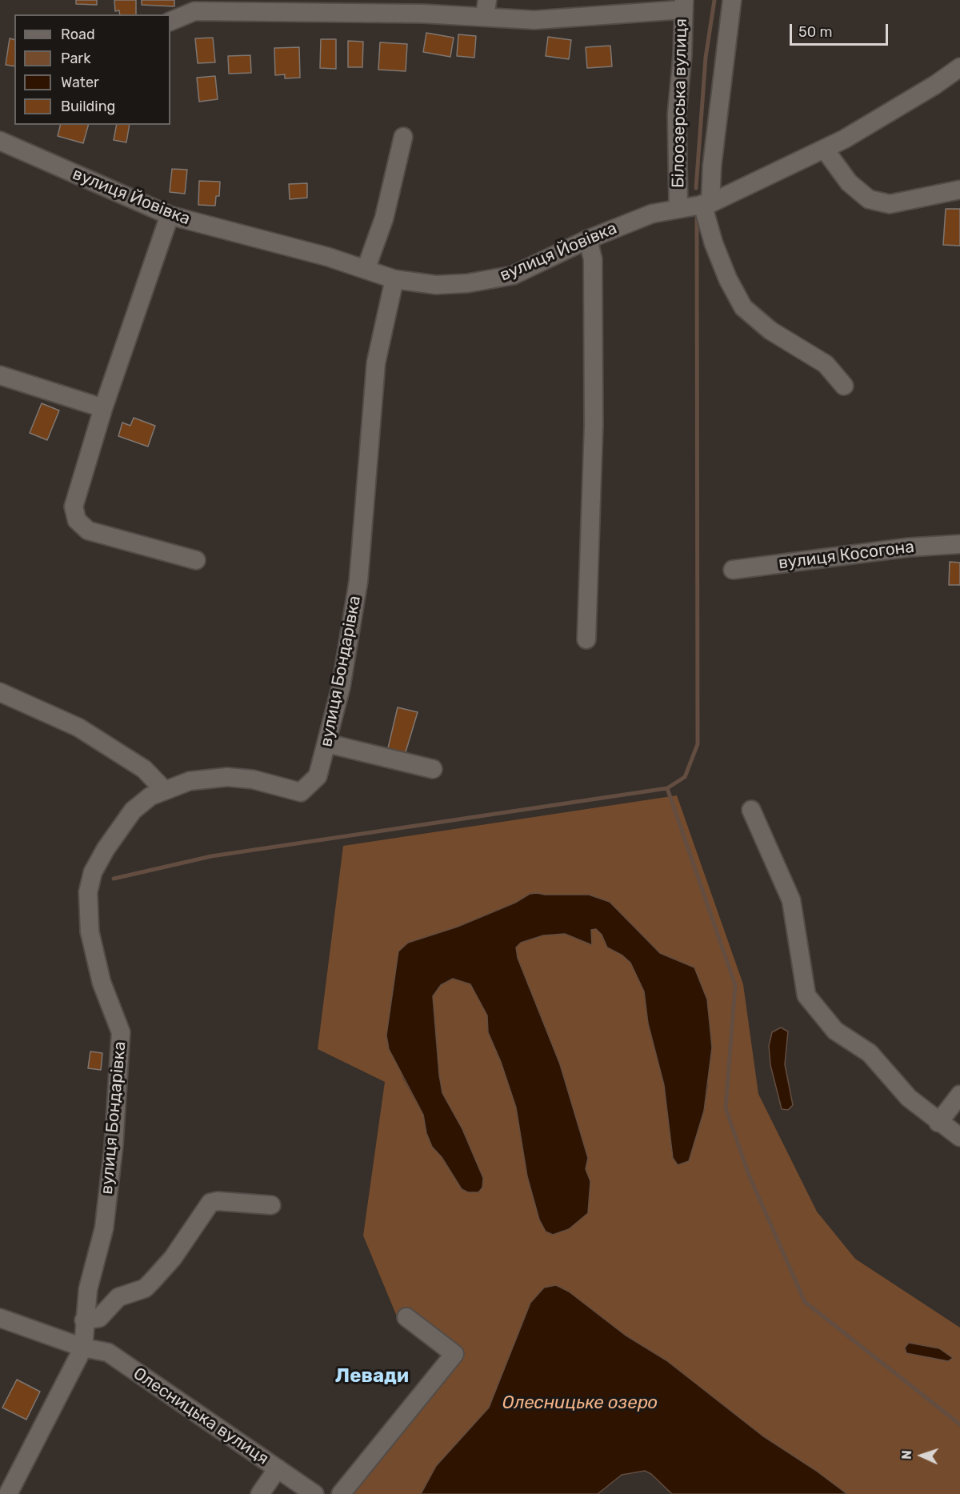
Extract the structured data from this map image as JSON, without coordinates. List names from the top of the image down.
{
  "streets": {
    "street": [
      "Білоозерська вулиця",
      "вулиця Йовівка",
      "вулиця Косогона",
      "вулиця Бондарівка",
      "Олесницька вулиця"
    ]
  },
  "crossings": [
    ["Білоозерська вулиця", "вулиця Йовівка"],
    ["вулиця Йовівка", "вулиця Бондарівка"],
    ["вулиця Бондарівка", "Олесницька вулиця"]
  ],
  "districts": ["Левади"],
  "water": ["Олесницьке озеро"],
  "legend": [
    "Road",
    "Park",
    "Water",
    "Building"
  ],
  "scale_bar": "50 m",
  "north": "left"
}
